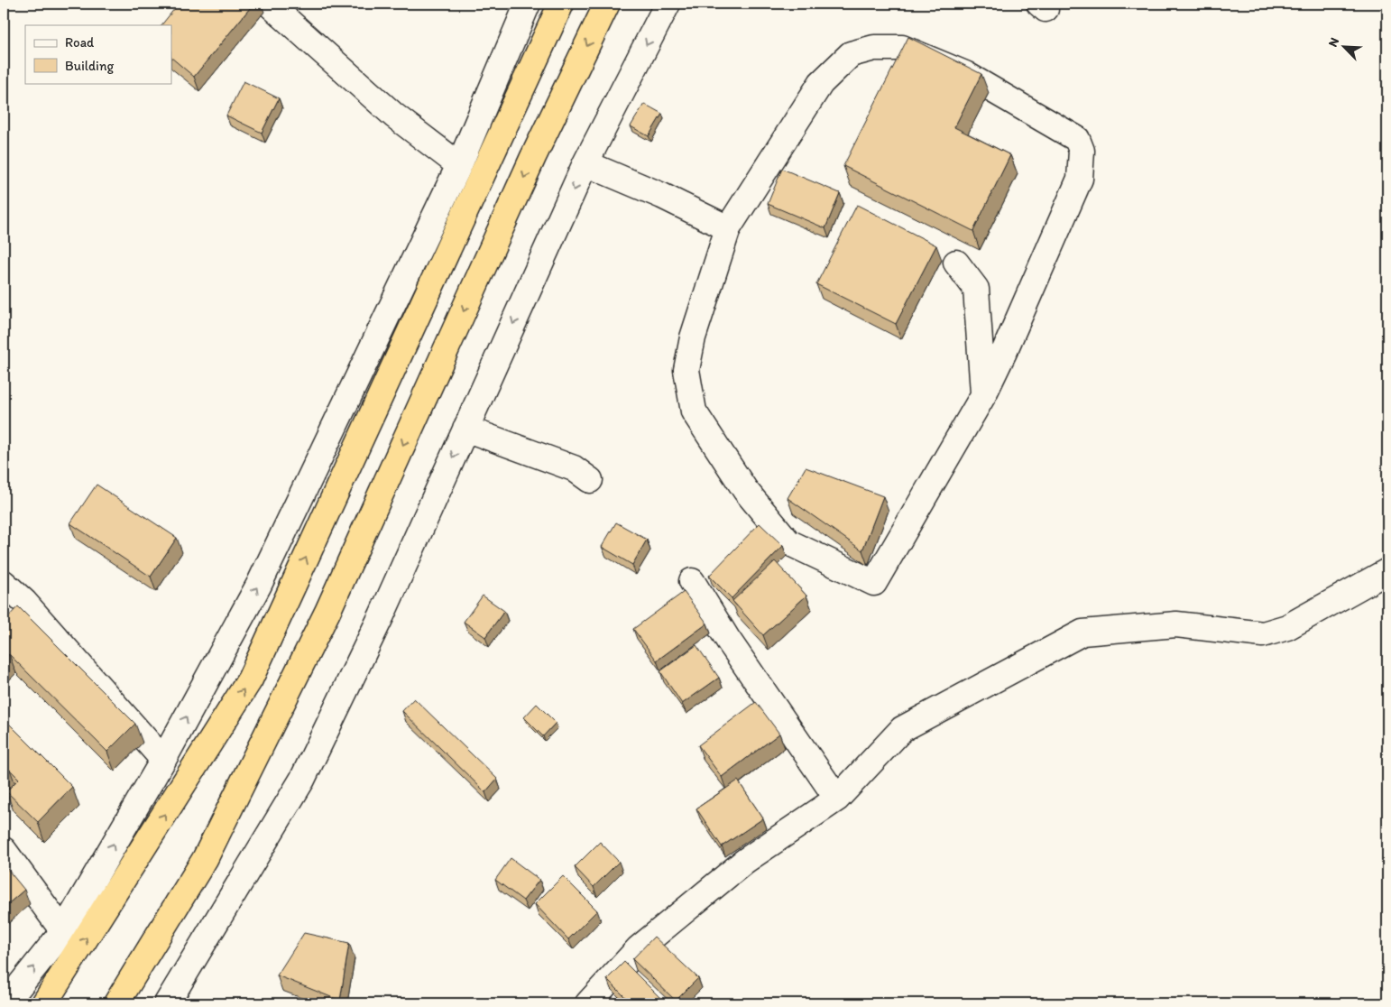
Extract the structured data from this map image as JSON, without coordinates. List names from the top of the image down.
{
  "legend": ["Road", "Building"],
  "north": "top left"
}
